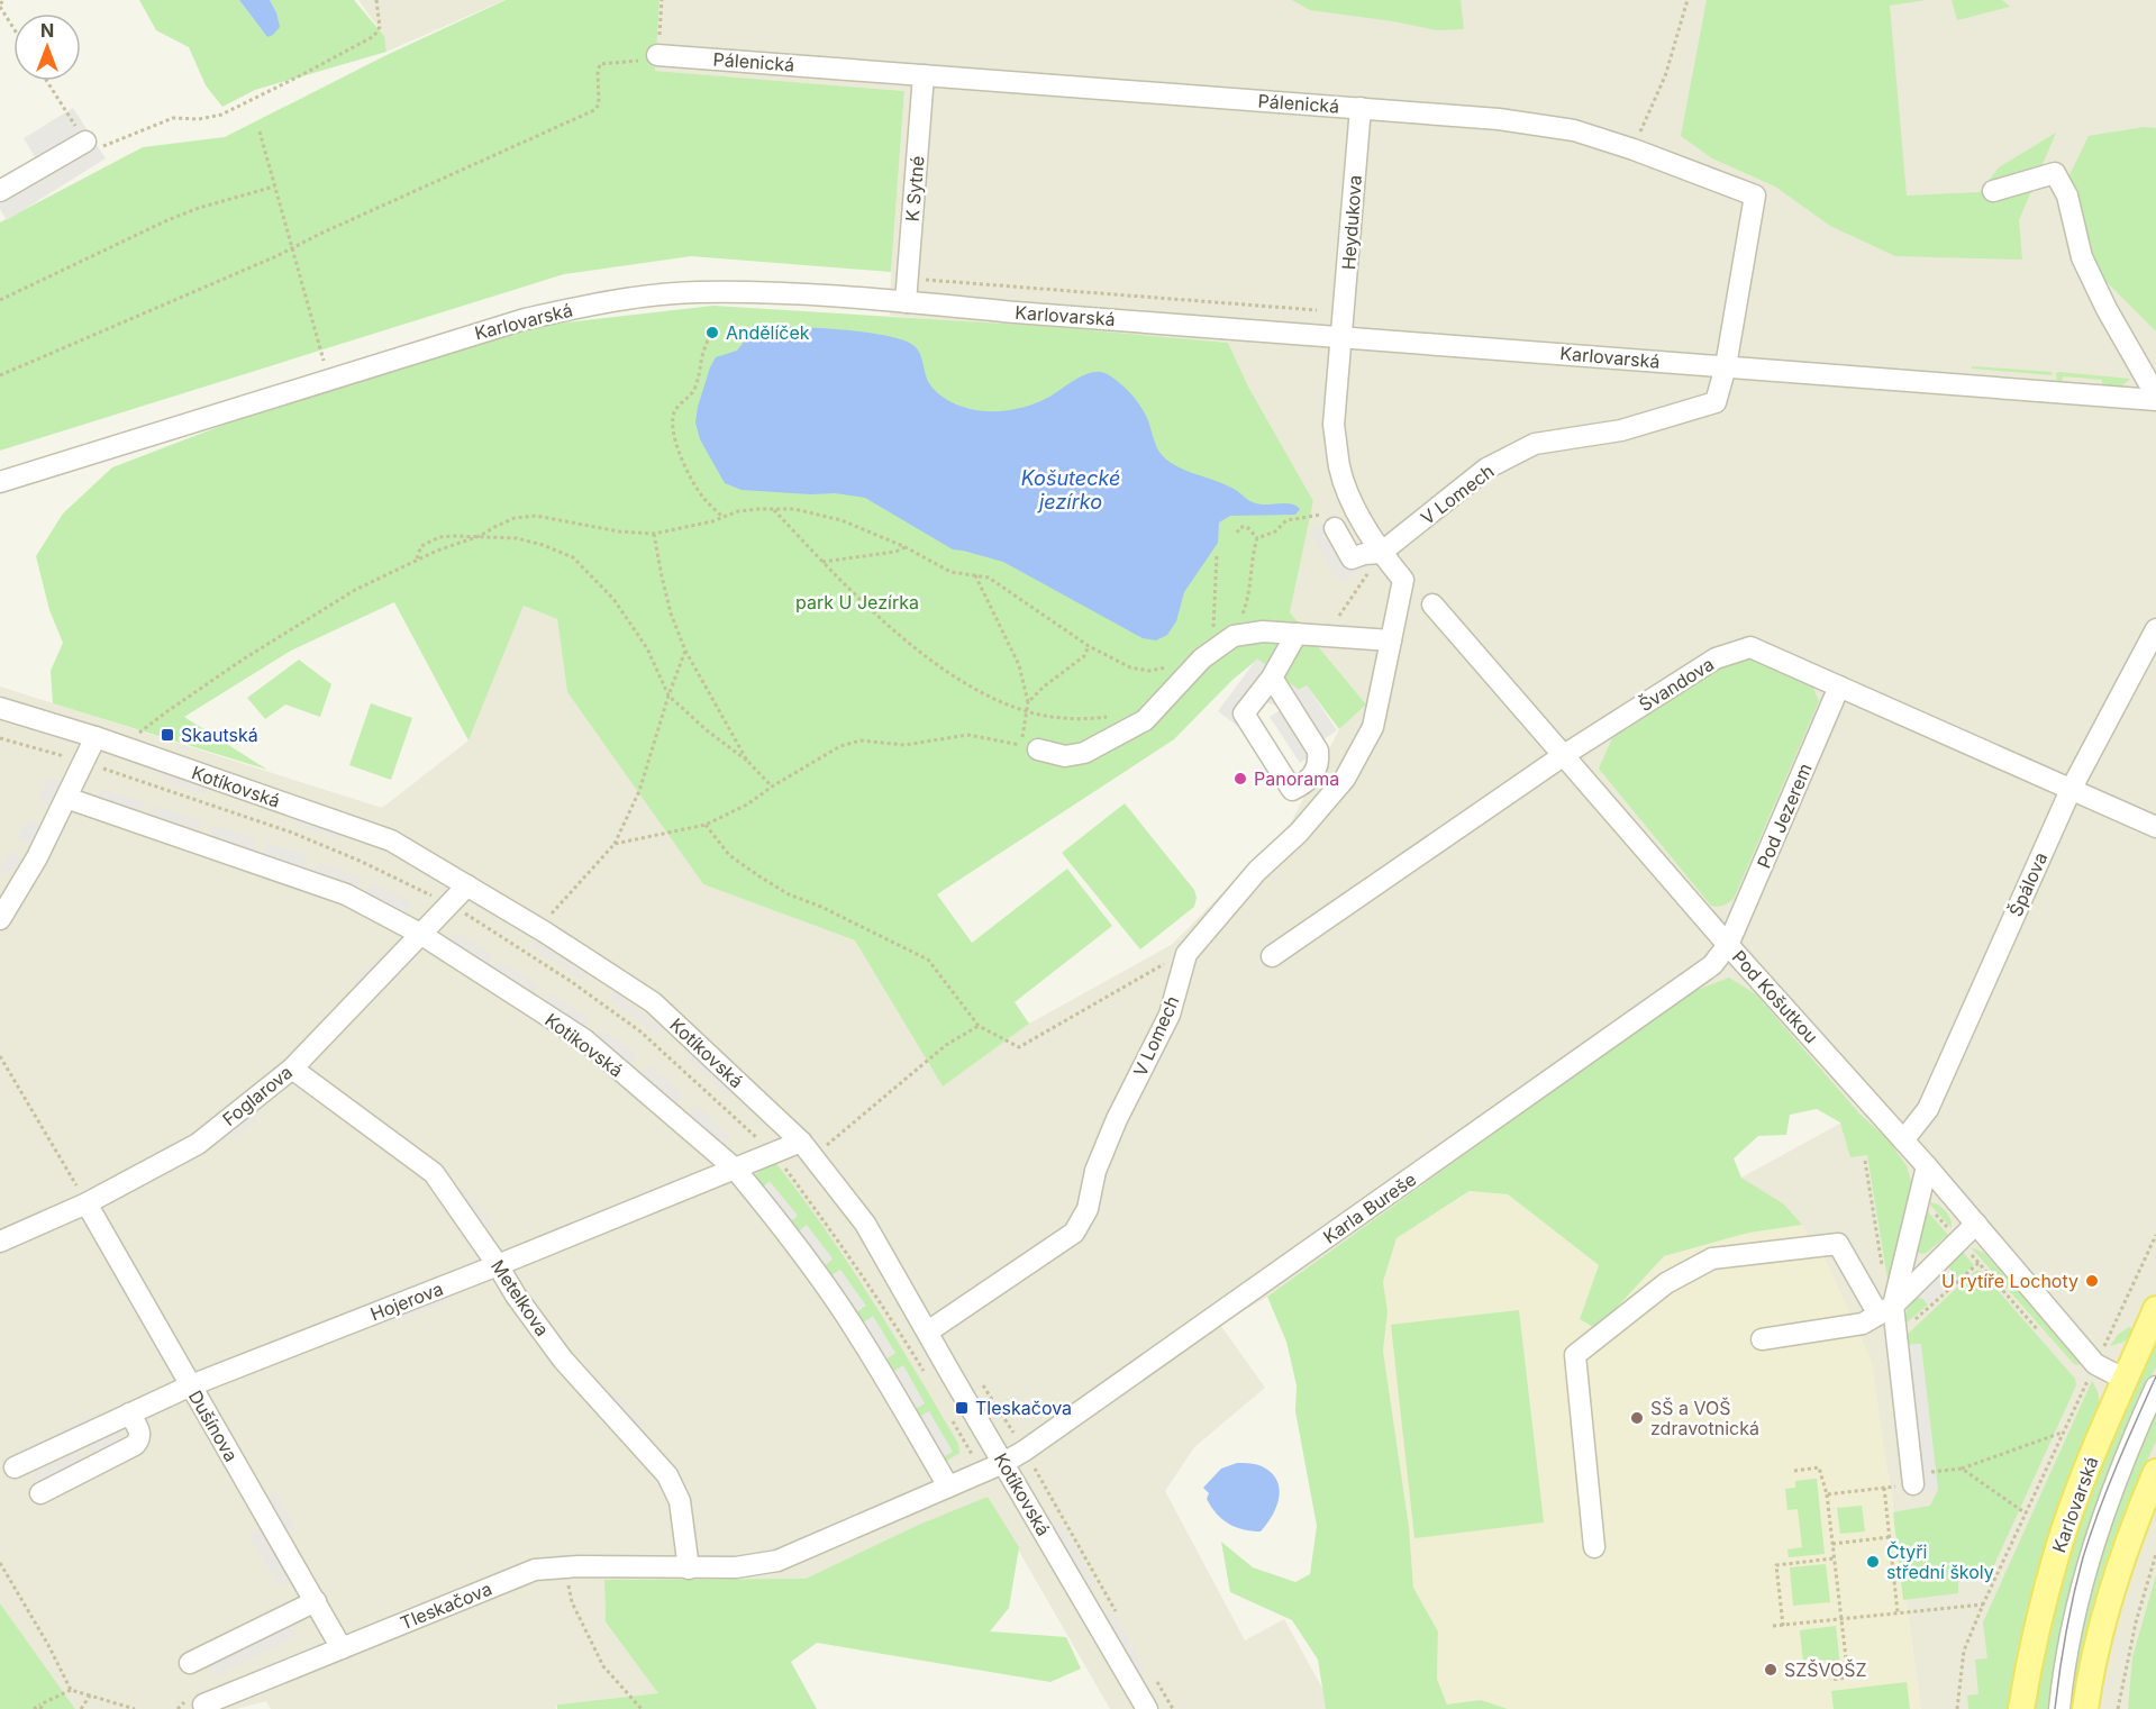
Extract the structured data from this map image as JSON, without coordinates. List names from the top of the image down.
{
  "streets": {
    "main road": ["Karlovarská"],
    "street": [
      "Pálenická",
      "K Sytné",
      "Heydukova",
      "V Lomech",
      "Švandova",
      "Kotíkovská",
      "Pod Jezerem",
      "Špálova",
      "Pod Košutkou",
      "Kotikovská",
      "Foglarova",
      "Karla Bureše",
      "Metelkova",
      "Hojerova",
      "Dušínova",
      "Tleskačova"
    ]
  },
  "crossings": [
    ["Pálenická", "K Sytné"],
    ["Pálenická", "Heydukova"],
    ["Pálenická", "Karlovarská"],
    ["Pálenická", "V Lomech"],
    ["K Sytné", "Karlovarská"],
    ["Heydukova", "Karlovarská"],
    ["Karlovarská", "V Lomech"],
    ["Karlovarská", "Pod Košutkou"],
    ["V Lomech", "Kotíkovská"],
    ["Švandova", "Pod Jezerem"],
    ["Švandova", "Špálova"],
    ["Švandova", "Pod Košutkou"],
    ["Kotíkovská", "Foglarova"],
    ["Kotíkovská", "Karla Bureše"],
    ["Kotíkovská", "Hojerova"],
    ["Kotíkovská", "Tleskačova"],
    ["Pod Jezerem", "Pod Košutkou"],
    ["Pod Jezerem", "Karla Bureše"],
    ["Špálova", "Pod Košutkou"],
    ["Pod Košutkou", "Karla Bureše"],
    ["Kotikovská", "Foglarova"],
    ["Kotikovská", "Hojerova"],
    ["Kotikovská", "Tleskačova"],
    ["Foglarova", "Metelkova"],
    ["Foglarova", "Dušínova"],
    ["Karla Bureše", "Tleskačova"],
    ["Metelkova", "Hojerova"],
    ["Metelkova", "Tleskačova"],
    ["Hojerova", "Dušínova"],
    ["Dušínova", "Tleskačova"]
  ],
  "water": ["Košutecké jezírko"],
  "parks": ["park U Jezírka"],
  "places": {
    "other": [
      "Andělíček",
      "Panorama",
      "U rytíře Lochoty",
      "SŠ a VOŠ zdravotnická",
      "Čtyři střední školy",
      "SZŠVOŠZ"
    ],
    "transit": ["Skautská", "Tleskačova"]
  },
  "north": "top"
}
